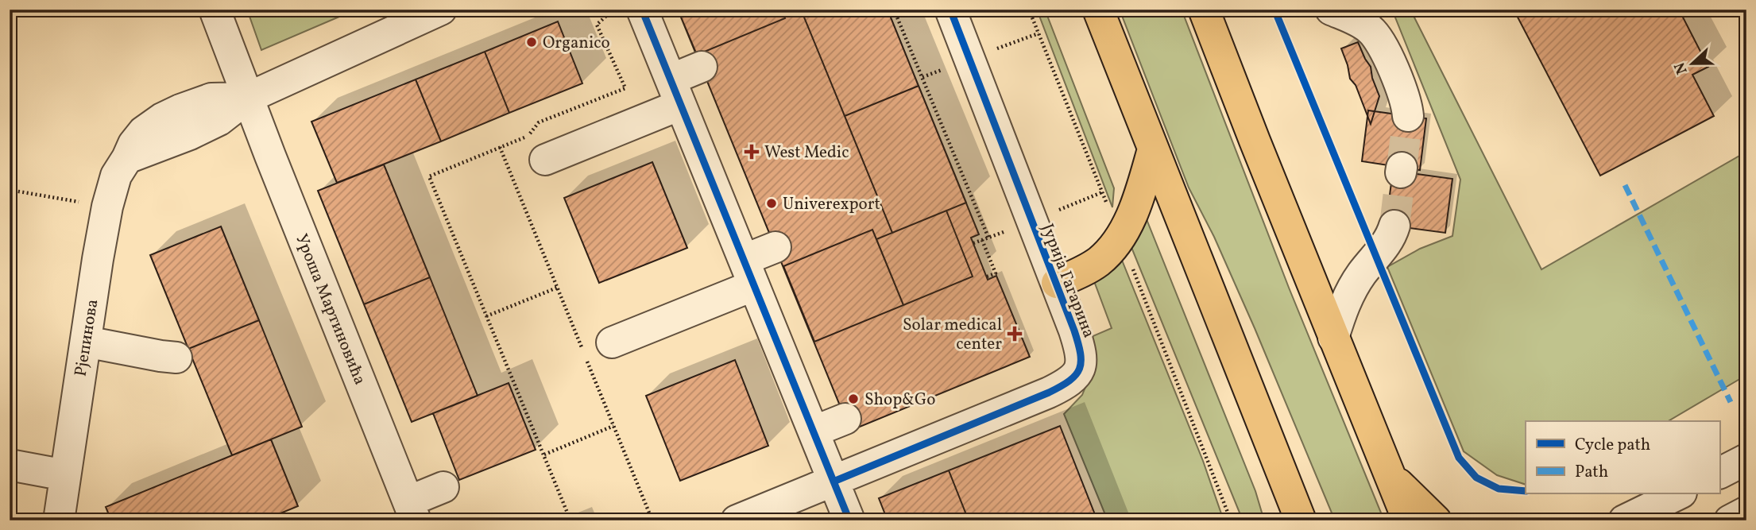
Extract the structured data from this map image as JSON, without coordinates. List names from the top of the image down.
{
  "streets": {
    "street": ["Јурија Гагарина", "Уроша Мартиновића", "Рјепинова"]
  },
  "crossings": [
    ["Уроша Мартиновића", "Рјепинова"]
  ],
  "places": {
    "other": ["Organico", "Univerexport", "Shop&Go"],
    "health": ["West Medic", "Solar medical center"]
  },
  "legend": ["Cycle path", "Path"],
  "north": "left"
}
